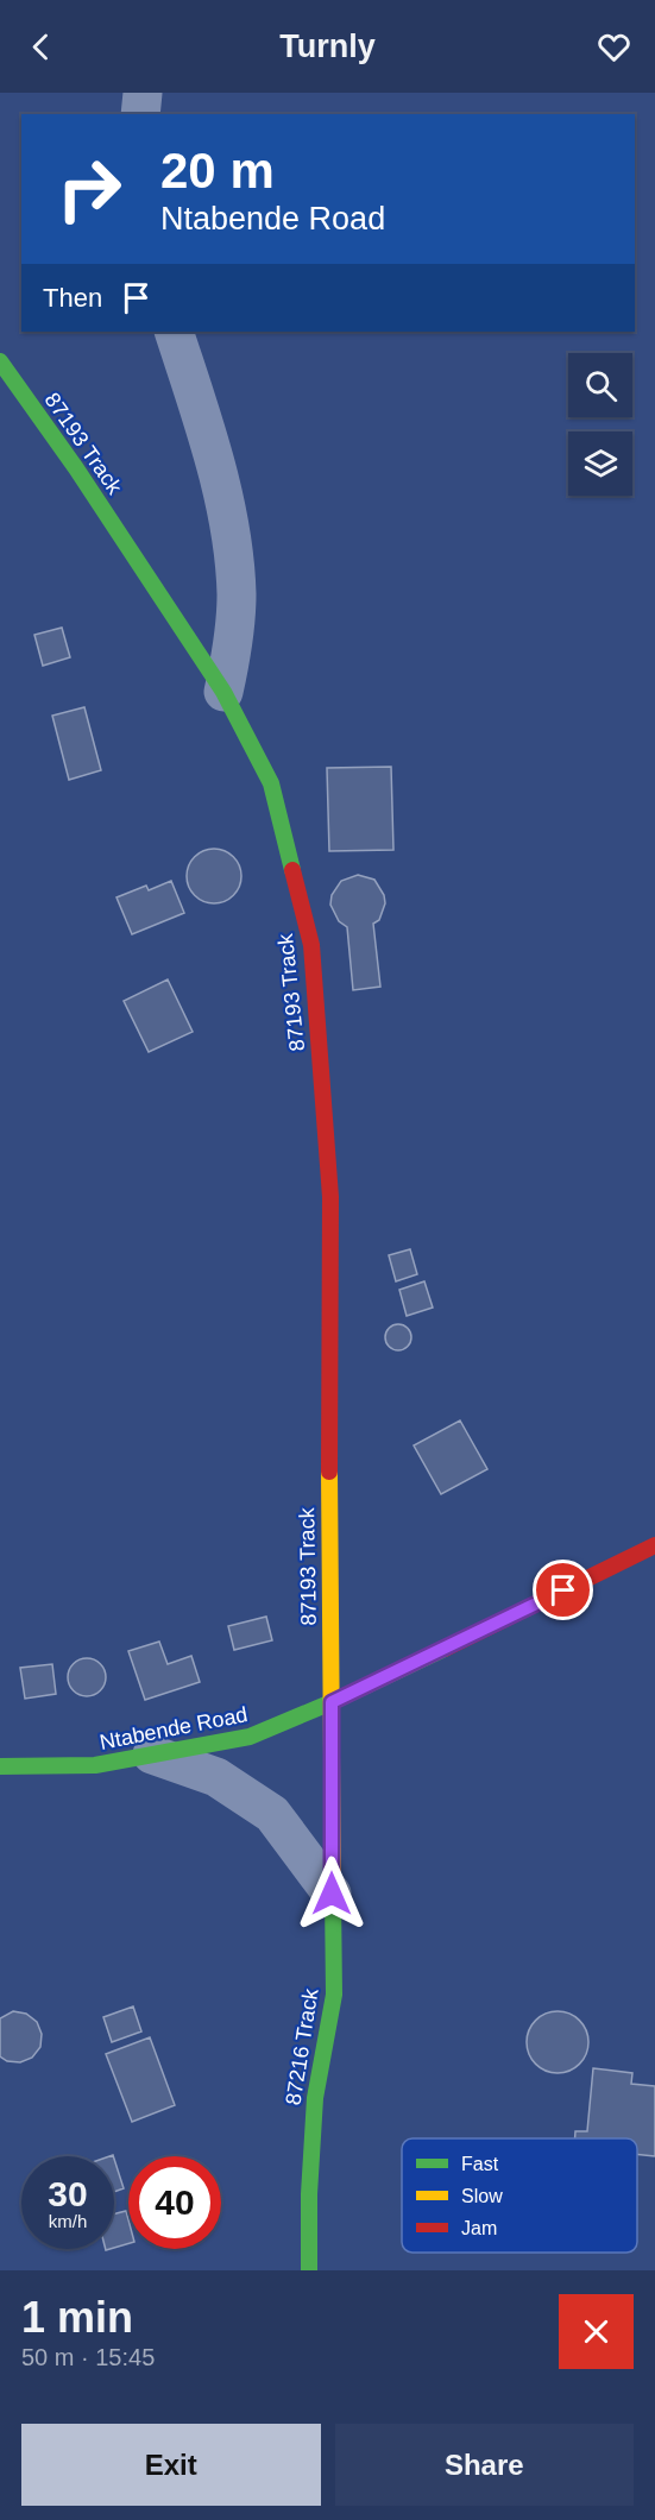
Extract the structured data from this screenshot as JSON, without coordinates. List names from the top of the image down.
{
  "streets": {
    "street": ["87193 Track", "Ntabende Road", "87216 Track"]
  },
  "crossings": [
    ["87193 Track", "Ntabende Road"],
    ["87193 Track", "87216 Track"],
    ["Ntabende Road", "87216 Track"]
  ],
  "legend": ["Fast", "Slow", "Jam"],
  "page": {
    "header": "Turnly",
    "turn": ["20 m", "Ntabende Road"],
    "then": "Then",
    "speed": "30 km/h",
    "limit": "40",
    "heading": ["1 min", "50 m · 15:45"],
    "buttons": ["Exit", "Share"]
  }
}
